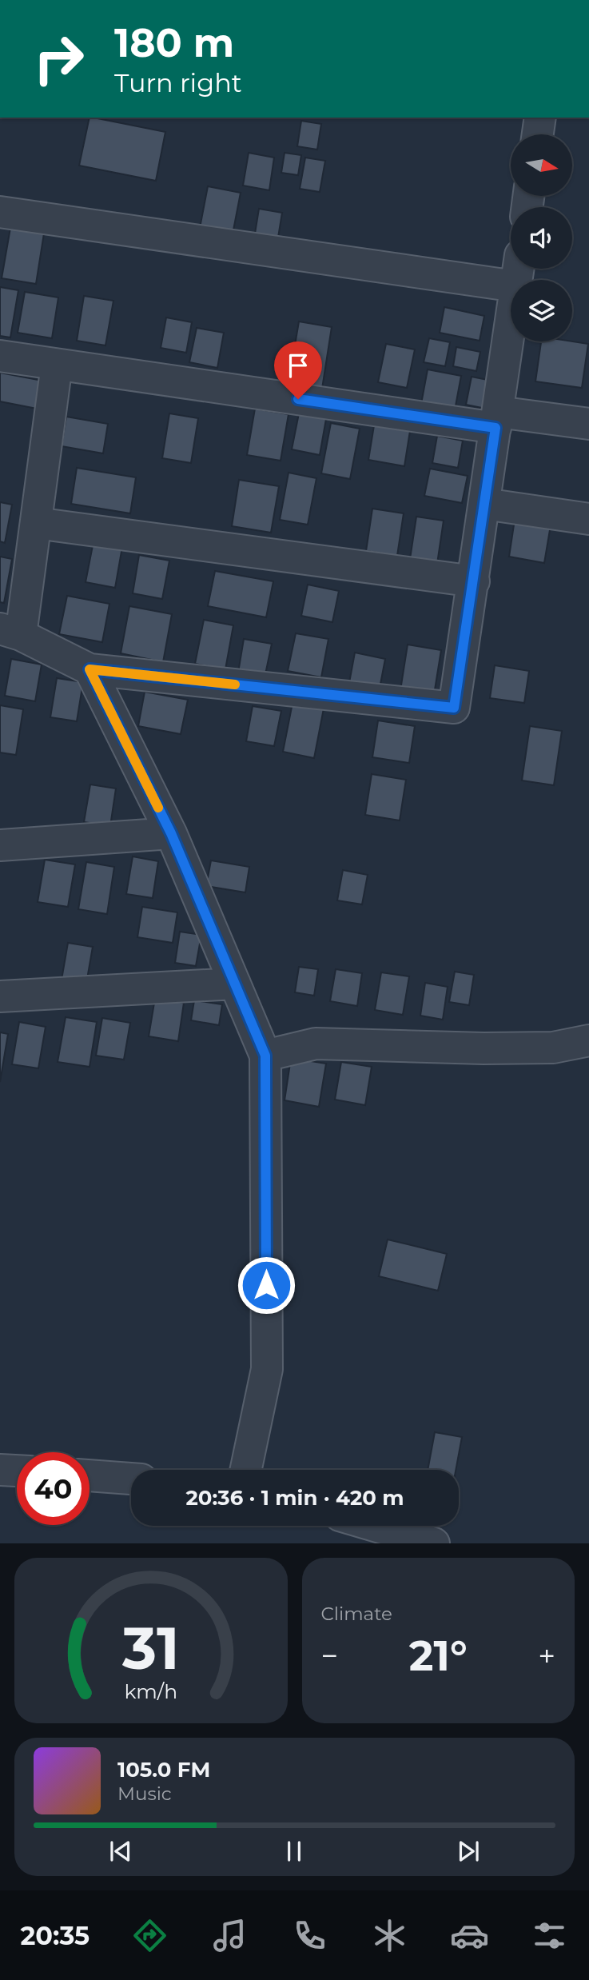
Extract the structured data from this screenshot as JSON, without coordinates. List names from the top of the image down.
{
  "north": "right",
  "page": {
    "turn": ["180 m", "Turn right"],
    "limit": "40",
    "trip": "20:36 · 1 min · 420 m",
    "tile": "Climate",
    "heat": ["−", "21°", "+"],
    "song": ["105.0 FM", "Music"],
    "tabs": "20:35",
    "gauge": ["31", "km/h"]
  }
}
